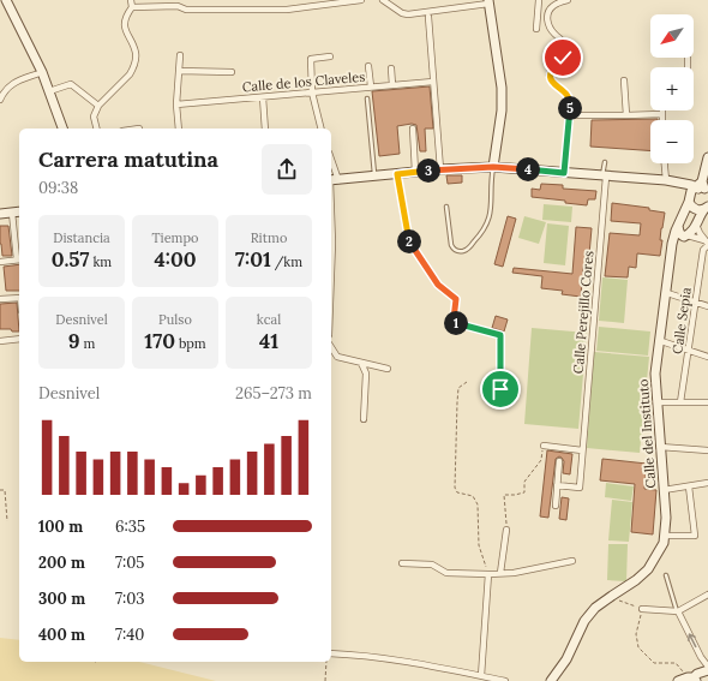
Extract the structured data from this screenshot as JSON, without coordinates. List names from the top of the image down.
{
  "streets": {
    "street": [
      "Calle de los Claveles",
      "Calle Perejillo Cores",
      "Calle Sepia",
      "Calle del Instituto"
    ]
  },
  "north": "bottom left",
  "page": {
    "map_buttons": ["+", "−"],
    "pins": [
      "5",
      "4",
      "3",
      "2",
      "1"
    ],
    "heading": ["Carrera matutina", "09:38"],
    "stats": [
      ["Distancia", "0.57 km"],
      ["Tiempo", "4:00"],
      ["Ritmo", "7:01 /km"],
      ["Desnivel", "9 m"],
      ["Pulso", "170 bpm"],
      ["kcal", "41"]
    ],
    "chart": ["Desnivel", "265–273 m"],
    "list": [
      {
        "name": "100 m",
        "note": "6:35"
      },
      {
        "name": "200 m",
        "note": "7:05"
      },
      {
        "name": "300 m",
        "note": "7:03"
      },
      {
        "name": "400 m",
        "note": "7:40"
      }
    ]
  }
}
